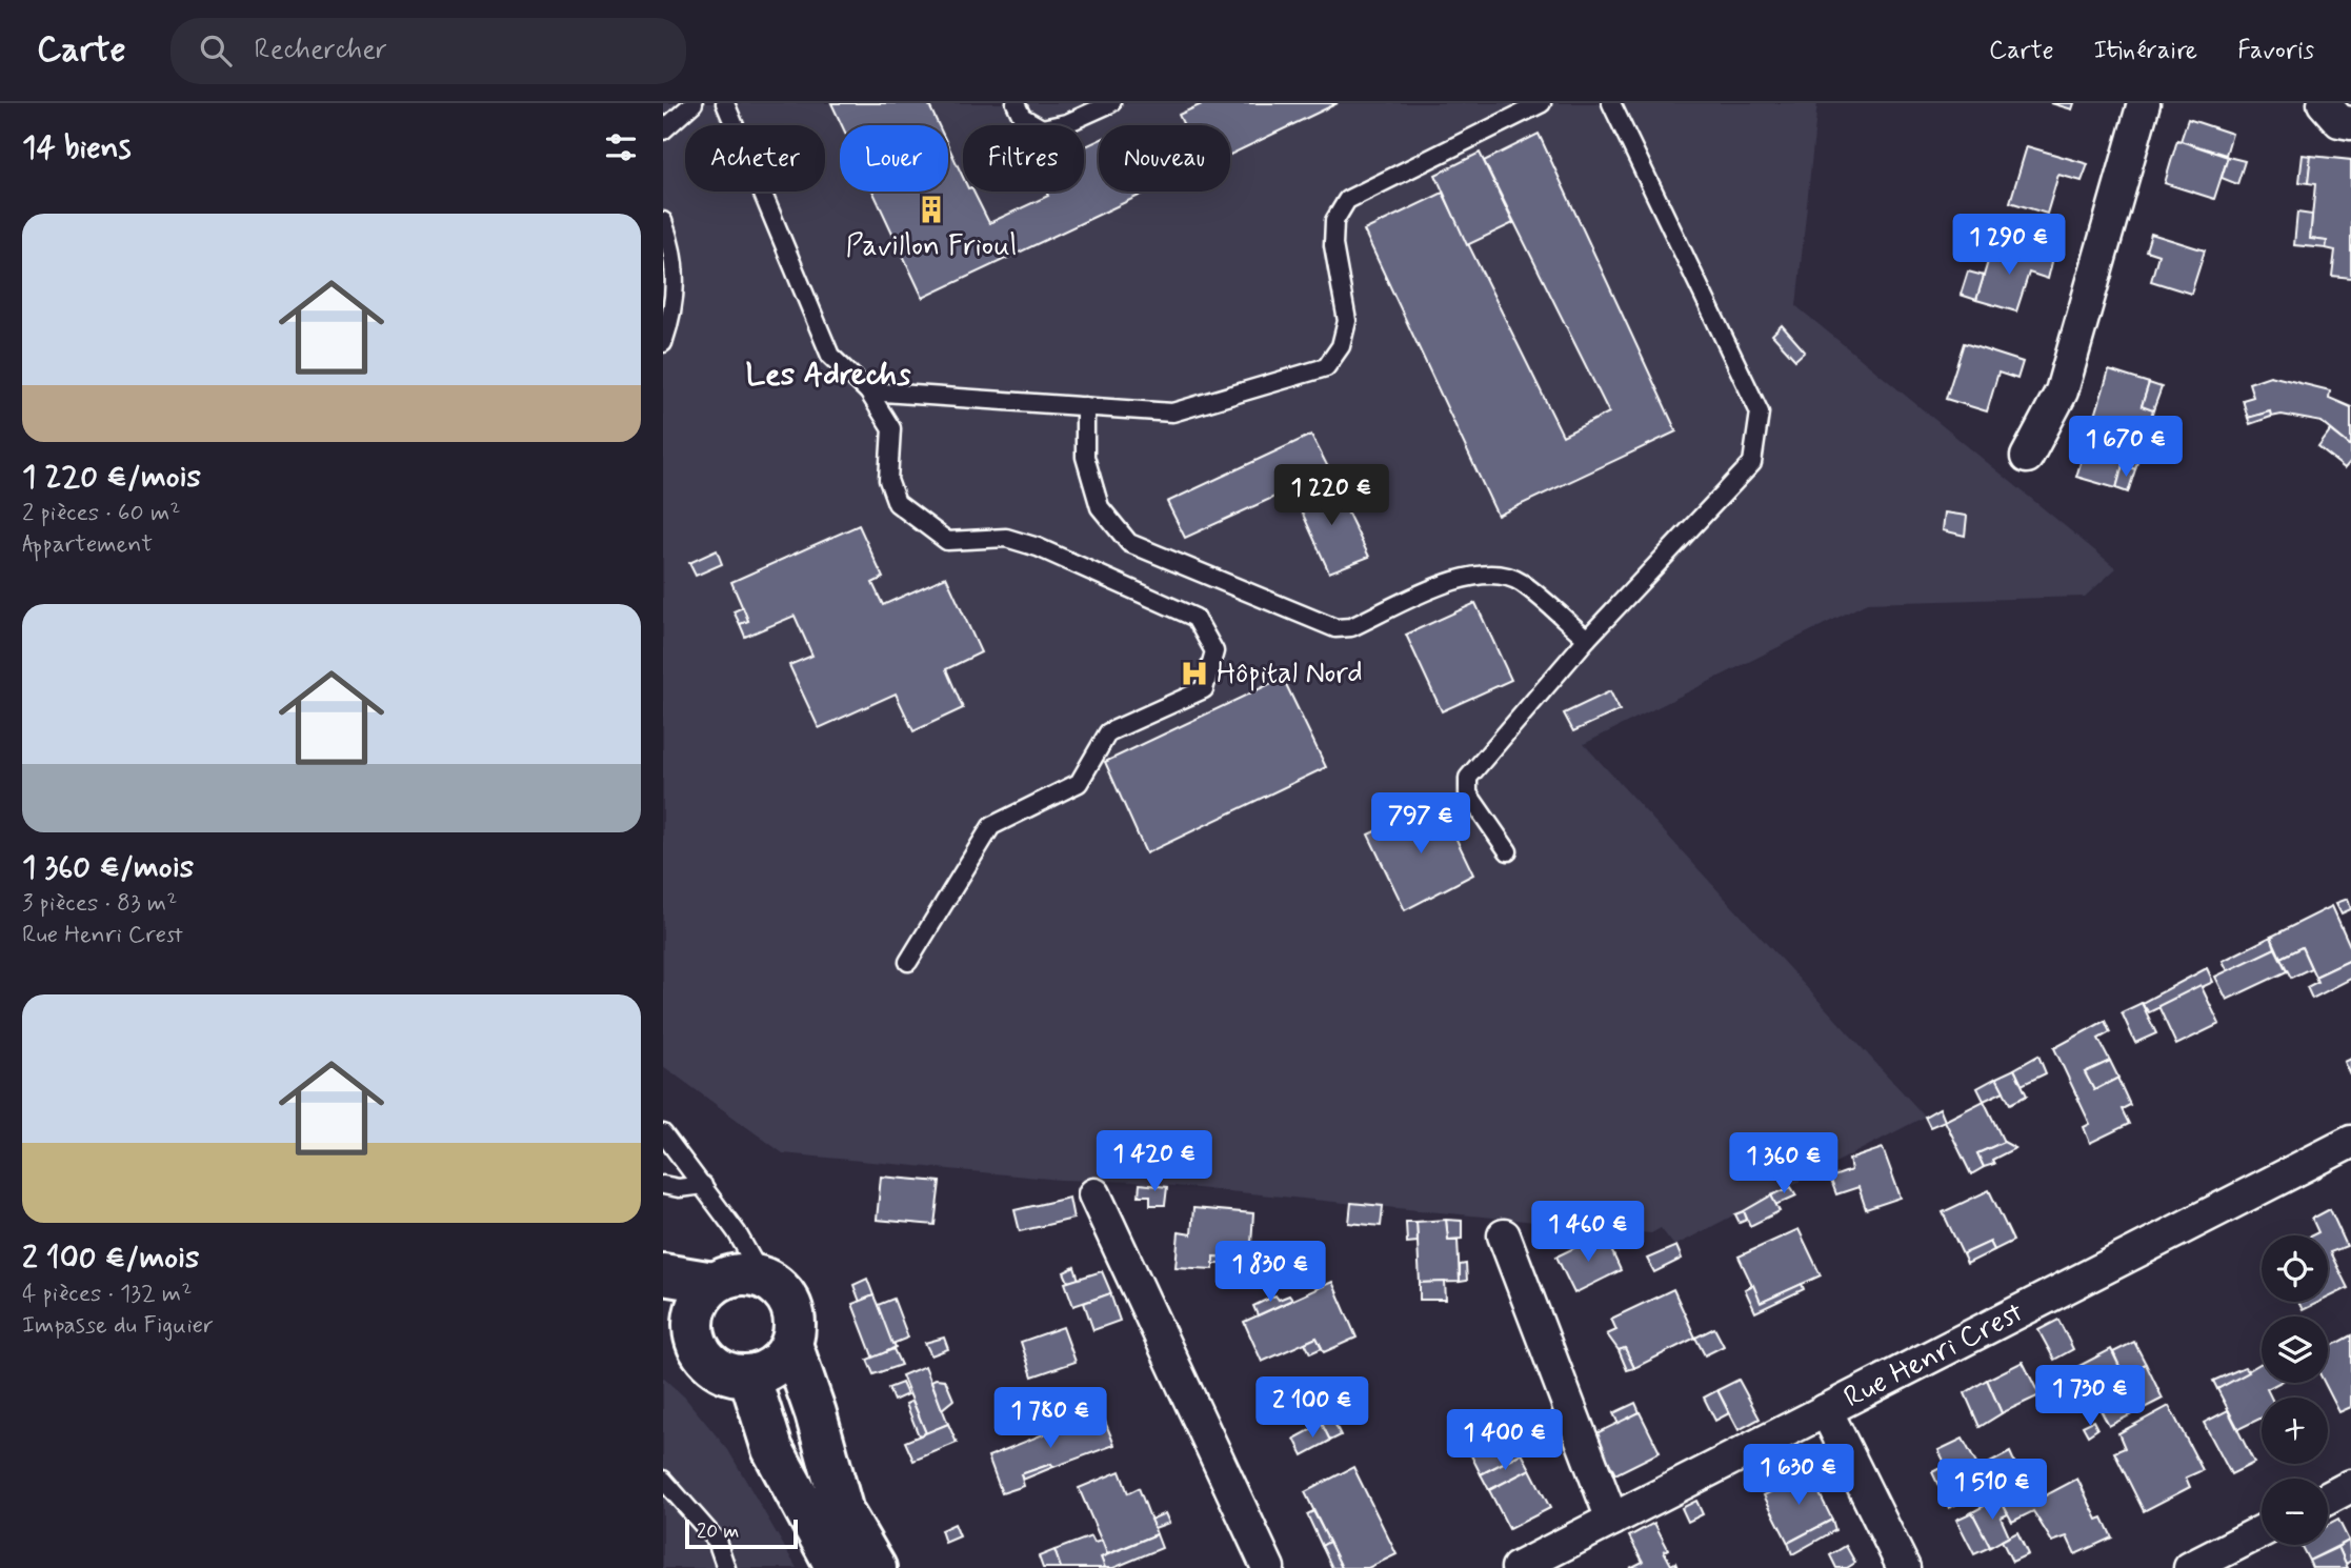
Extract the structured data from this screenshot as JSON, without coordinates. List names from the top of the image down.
{
  "streets": {
    "street": ["Rue Henri Crest"]
  },
  "districts": ["Les Adrechs"],
  "places": {
    "building": ["Pavillon Frioul"],
    "hospital": ["Hôpital Nord"]
  },
  "scale_bar": "20 m",
  "page": {
    "header": "Carte",
    "search": "Rechercher",
    "nav": ["Carte", "Itinéraire", "Favoris"],
    "heading": "14 biens",
    "chip": [
      "Acheter",
      "Louer",
      "Filtres",
      "Nouveau"
    ],
    "list": [
      {
        "name": "1 220 €/mois",
        "note": "2 pièces · 60 m² · Appartement"
      },
      {
        "name": "1 360 €/mois",
        "note": "3 pièces · 83 m² · Rue Henri Crest"
      },
      {
        "name": "2 100 €/mois",
        "note": "4 pièces · 132 m² · Impasse du Figuier"
      }
    ],
    "price": [
      "1 290 €",
      "1 670 €",
      "1 220 €",
      "797 €",
      "1 420 €",
      "1 360 €",
      "1 460 €",
      "1 830 €",
      "1 730 €",
      "2 100 €",
      "1 780 €",
      "1 400 €",
      "1 630 €",
      "1 510 €"
    ],
    "map_buttons": ["+", "−"],
    "scale": "20 m"
  }
}
